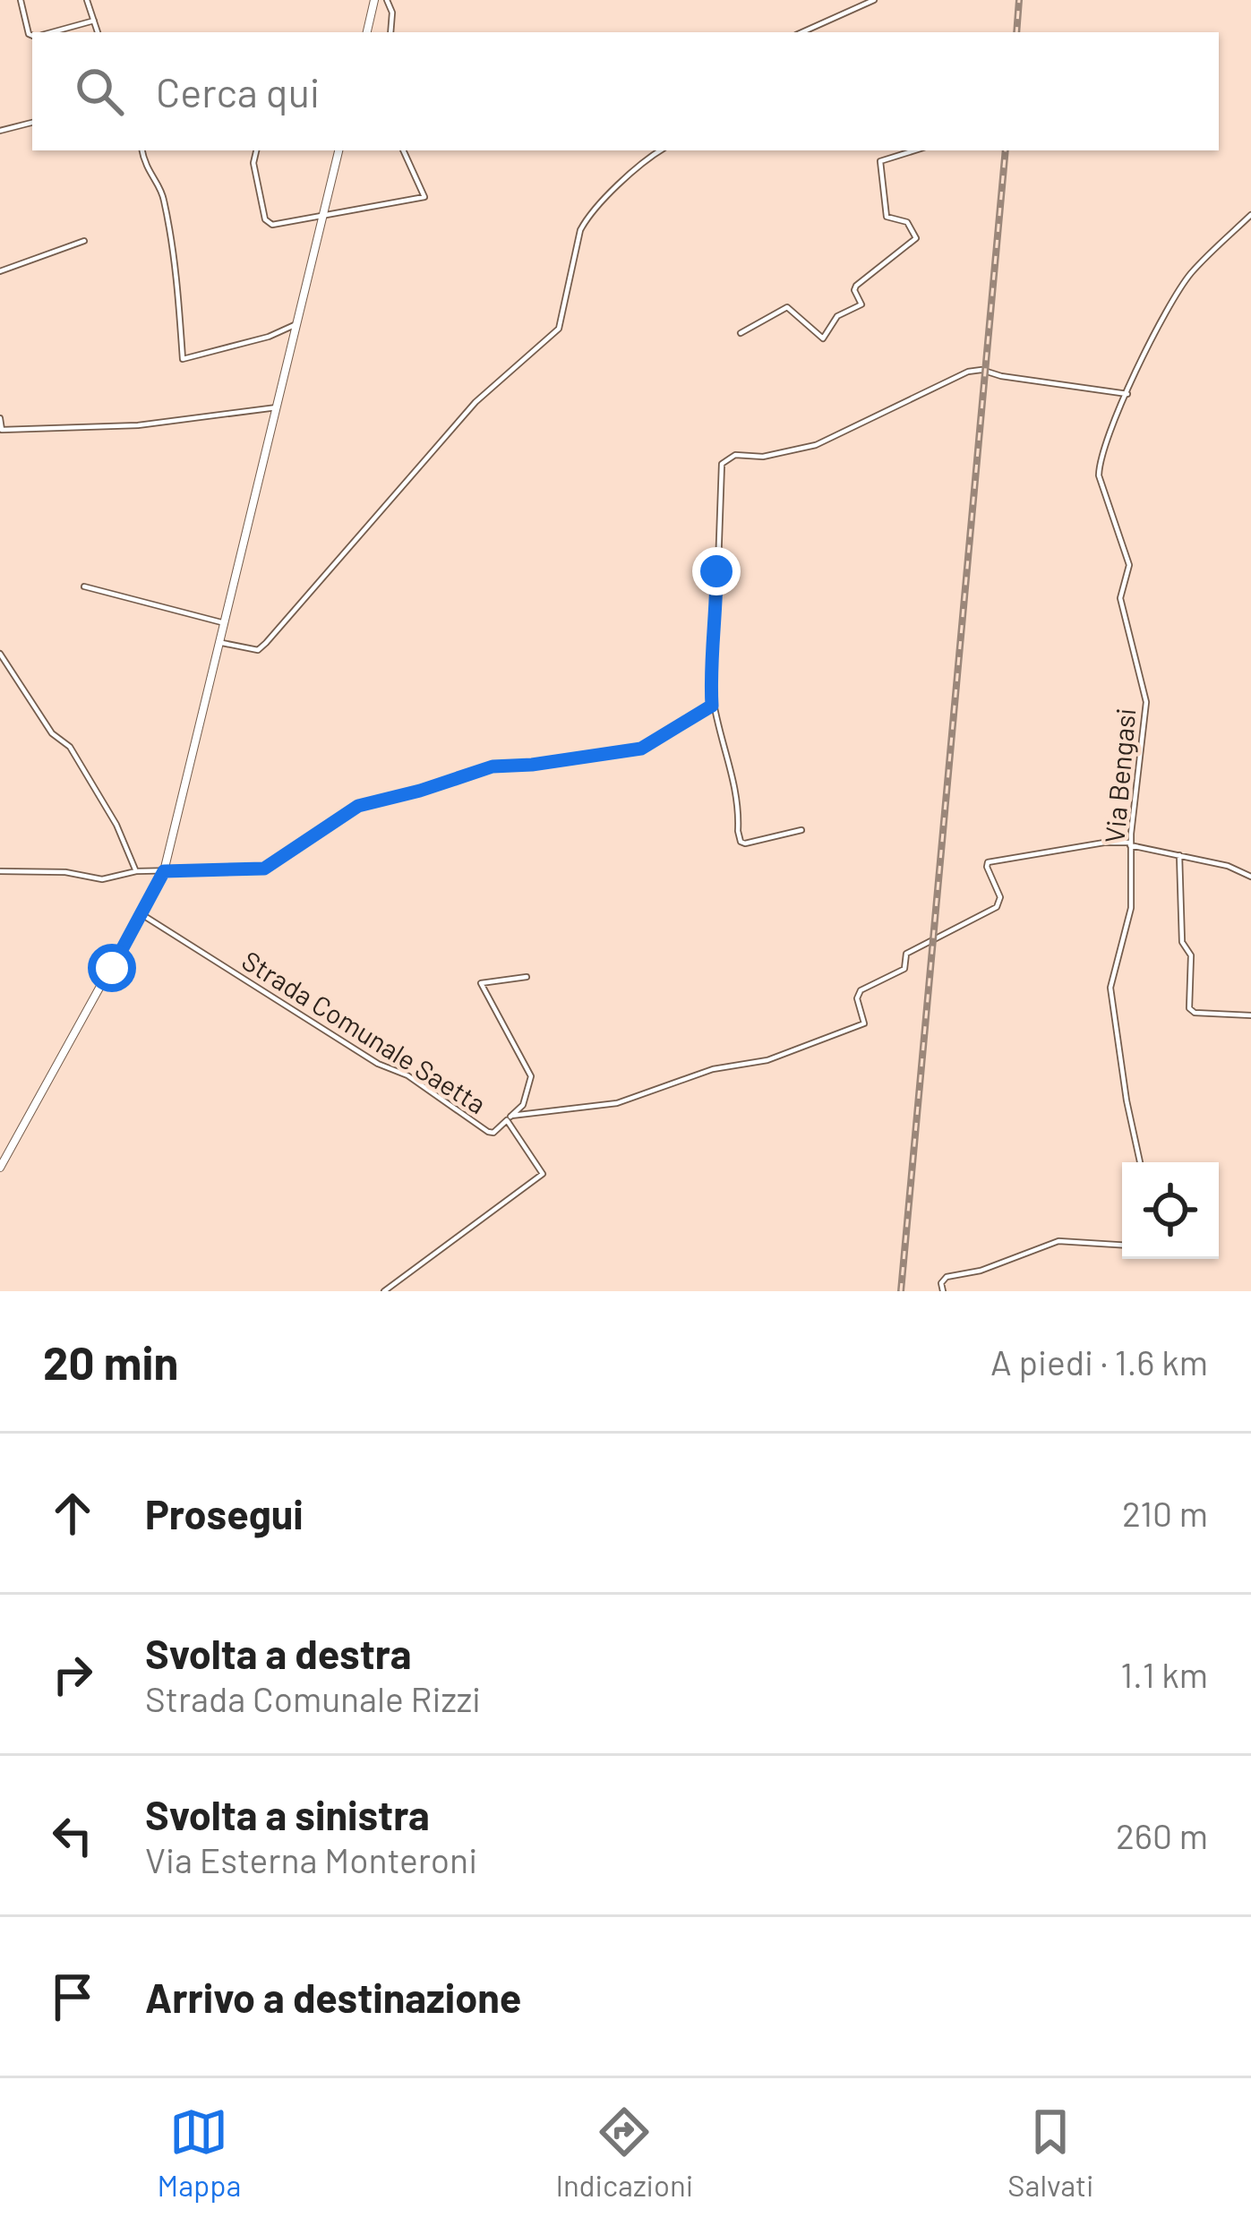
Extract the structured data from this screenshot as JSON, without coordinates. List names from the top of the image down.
{
  "streets": {
    "street": ["Via Bengasi", "Strada Comunale Saetta"]
  },
  "page": {
    "search": "Cerca qui",
    "heading": ["20 min", "A piedi · 1.6 km"],
    "list": [
      ["Prosegui", "210 m"],
      ["Svolta a destra", "Strada Comunale Rizzi", "1.1 km"],
      ["Svolta a sinistra", "Via Esterna Monteroni", "260 m"],
      "Arrivo a destinazione"
    ],
    "nav": ["Mappa", "Indicazioni", "Salvati"]
  }
}
